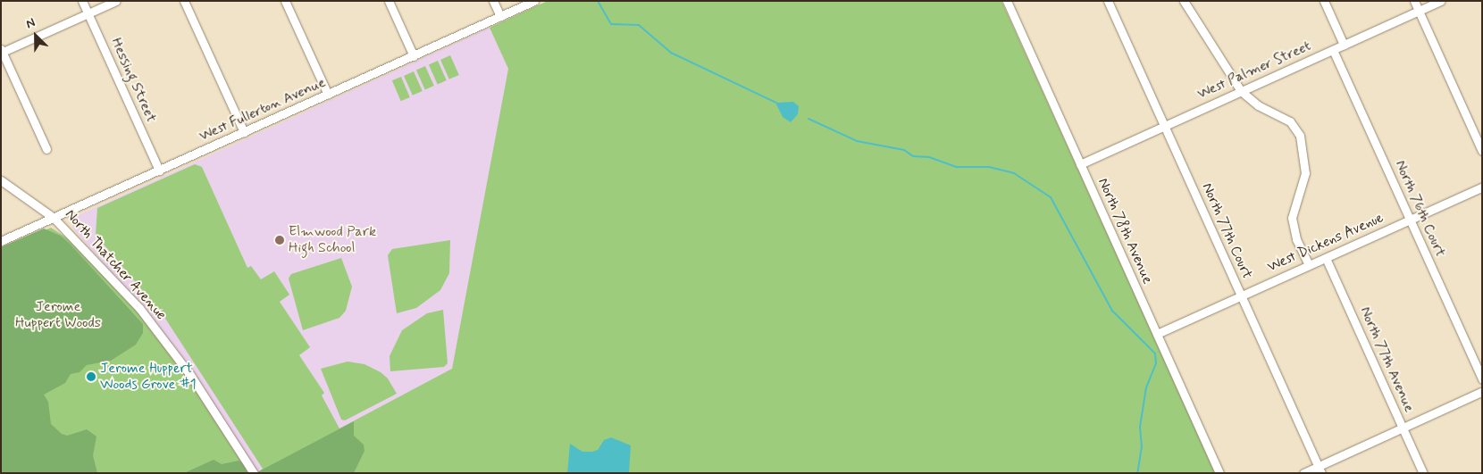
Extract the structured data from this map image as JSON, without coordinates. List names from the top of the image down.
{
  "streets": {
    "street": [
      "West Palmer Street",
      "Hessing Street",
      "West Fullerton Avenue",
      "North 76th Court",
      "North 78th Avenue",
      "North 77th Court",
      "West Dickens Avenue",
      "North Thatcher Avenue",
      "North 77th Avenue"
    ]
  },
  "crossings": [
    ["West Palmer Street", "North 76th Court"],
    ["West Palmer Street", "North 78th Avenue"],
    ["West Palmer Street", "North 77th Court"],
    ["Hessing Street", "West Fullerton Avenue"],
    ["West Fullerton Avenue", "North Thatcher Avenue"],
    ["North 76th Court", "West Dickens Avenue"],
    ["North 78th Avenue", "West Dickens Avenue"],
    ["North 77th Court", "West Dickens Avenue"],
    ["West Dickens Avenue", "North 77th Avenue"]
  ],
  "parks": ["Jerome Huppert Woods"],
  "places": ["Elmwood Park High School", "Jerome Huppert Woods Grove #1"],
  "north": "top left"
}
